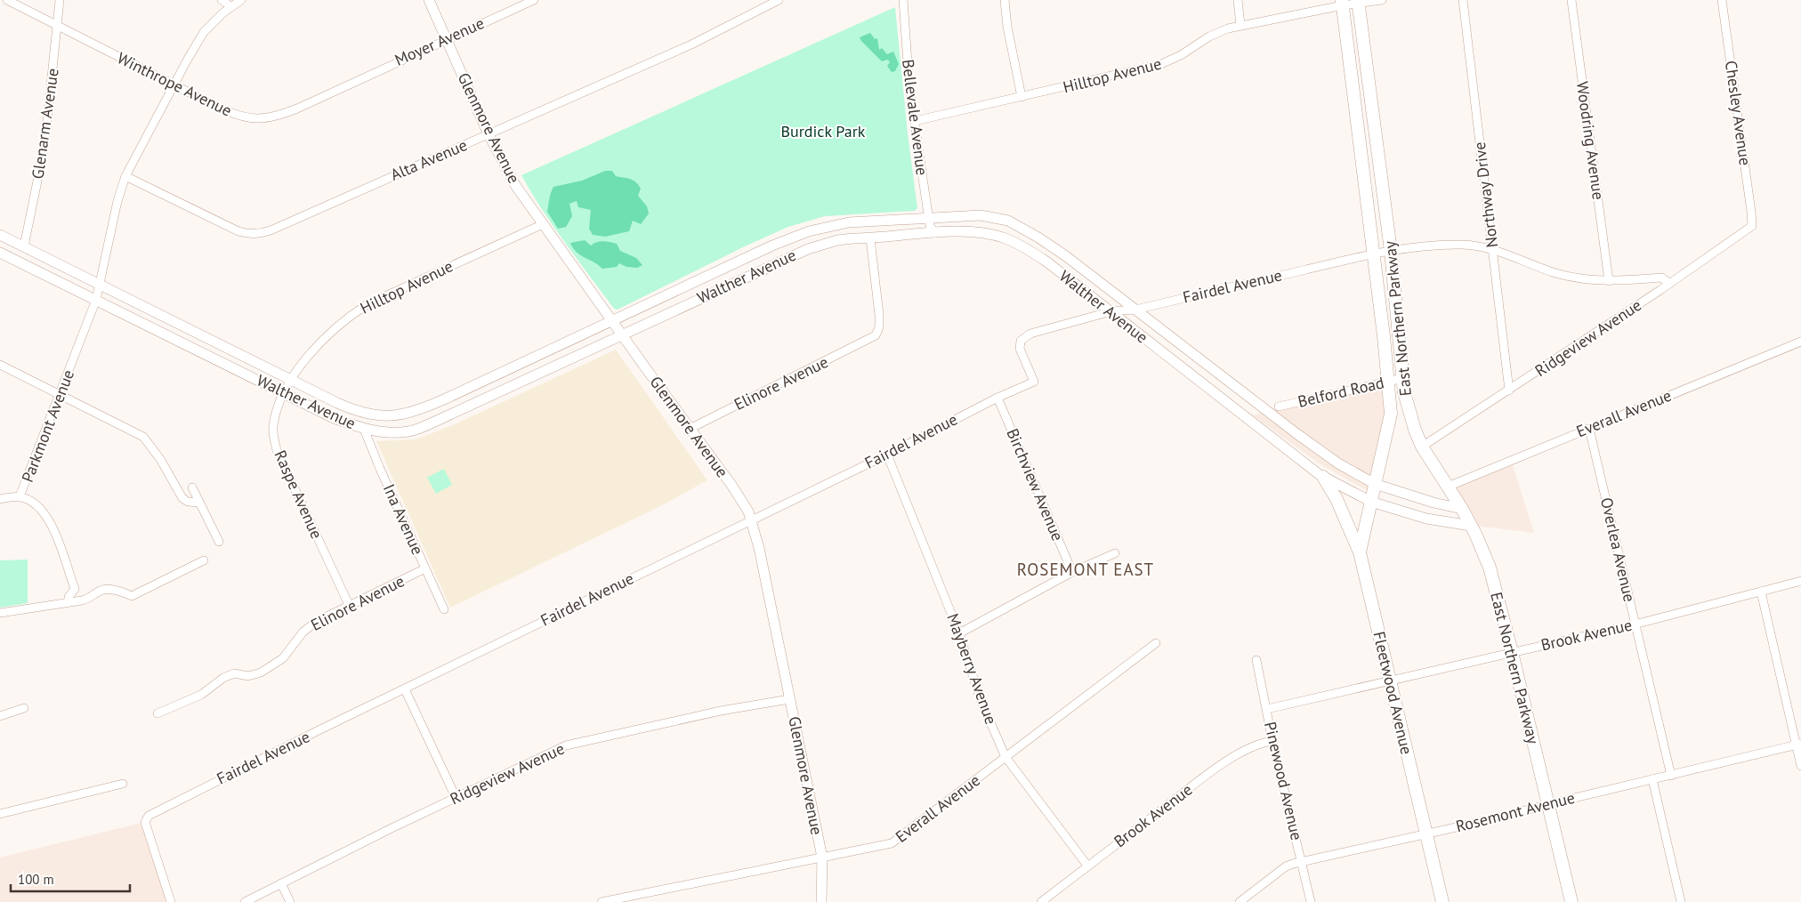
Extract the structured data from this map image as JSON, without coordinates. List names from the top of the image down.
{
  "streets": {
    "main road": [
      "Glenmore Avenue",
      "Walther Avenue",
      "East Northern Parkway",
      "Fleetwood Avenue"
    ],
    "street": [
      "Moyer Avenue",
      "Hilltop Avenue",
      "Winthrope Avenue",
      "Chesley Avenue",
      "Bellevale Avenue",
      "Glenarm Avenue",
      "Woodring Avenue",
      "Alta Avenue",
      "Northway Drive",
      "Fairdel Avenue",
      "Ridgeview Avenue",
      "Elinore Avenue",
      "Belford Road",
      "Everall Avenue",
      "Parkmont Avenue",
      "Birchview Avenue",
      "Raspe Avenue",
      "Ina Avenue",
      "Overlea Avenue",
      "Brook Avenue",
      "Mayberry Avenue",
      "Pinewood Avenue",
      "Rosemont Avenue"
    ]
  },
  "crossings": [
    ["Moyer Avenue", "Winthrope Avenue"],
    ["Moyer Avenue", "Glenmore Avenue"],
    ["Hilltop Avenue", "Bellevale Avenue"],
    ["Hilltop Avenue", "Glenmore Avenue"],
    ["Hilltop Avenue", "Walther Avenue"],
    ["Hilltop Avenue", "East Northern Parkway"],
    ["Hilltop Avenue", "Raspe Avenue"],
    ["Winthrope Avenue", "Glenarm Avenue"],
    ["Winthrope Avenue", "Parkmont Avenue"],
    ["Chesley Avenue", "Ridgeview Avenue"],
    ["Bellevale Avenue", "Walther Avenue"],
    ["Glenarm Avenue", "Walther Avenue"],
    ["Glenmore Avenue", "Alta Avenue"],
    ["Glenmore Avenue", "Walther Avenue"],
    ["Glenmore Avenue", "Fairdel Avenue"],
    ["Glenmore Avenue", "Ridgeview Avenue"],
    ["Glenmore Avenue", "Elinore Avenue"],
    ["Glenmore Avenue", "Everall Avenue"],
    ["Woodring Avenue", "Fairdel Avenue"],
    ["Alta Avenue", "Parkmont Avenue"],
    ["Northway Drive", "Fairdel Avenue"],
    ["Northway Drive", "Ridgeview Avenue"],
    ["Walther Avenue", "Fairdel Avenue"],
    ["Walther Avenue", "East Northern Parkway"],
    ["Walther Avenue", "Elinore Avenue"],
    ["Walther Avenue", "Parkmont Avenue"],
    ["Walther Avenue", "Raspe Avenue"],
    ["Walther Avenue", "Ina Avenue"],
    ["Walther Avenue", "Fleetwood Avenue"],
    ["Fairdel Avenue", "East Northern Parkway"],
    ["Fairdel Avenue", "Ridgeview Avenue"],
    ["Fairdel Avenue", "Birchview Avenue"],
    ["Fairdel Avenue", "Mayberry Avenue"],
    ["East Northern Parkway", "Ridgeview Avenue"],
    ["East Northern Parkway", "Belford Road"],
    ["East Northern Parkway", "Everall Avenue"],
    ["East Northern Parkway", "Brook Avenue"],
    ["East Northern Parkway", "Fleetwood Avenue"],
    ["East Northern Parkway", "Rosemont Avenue"],
    ["Elinore Avenue", "Raspe Avenue"],
    ["Elinore Avenue", "Ina Avenue"],
    ["Everall Avenue", "Overlea Avenue"],
    ["Everall Avenue", "Mayberry Avenue"],
    ["Overlea Avenue", "Brook Avenue"],
    ["Overlea Avenue", "Rosemont Avenue"],
    ["Brook Avenue", "Mayberry Avenue"],
    ["Brook Avenue", "Fleetwood Avenue"],
    ["Brook Avenue", "Pinewood Avenue"],
    ["Fleetwood Avenue", "Rosemont Avenue"],
    ["Pinewood Avenue", "Rosemont Avenue"]
  ],
  "districts": ["ROSEMONT EAST"],
  "parks": ["Burdick Park"],
  "scale_bar": "100 m"
}
